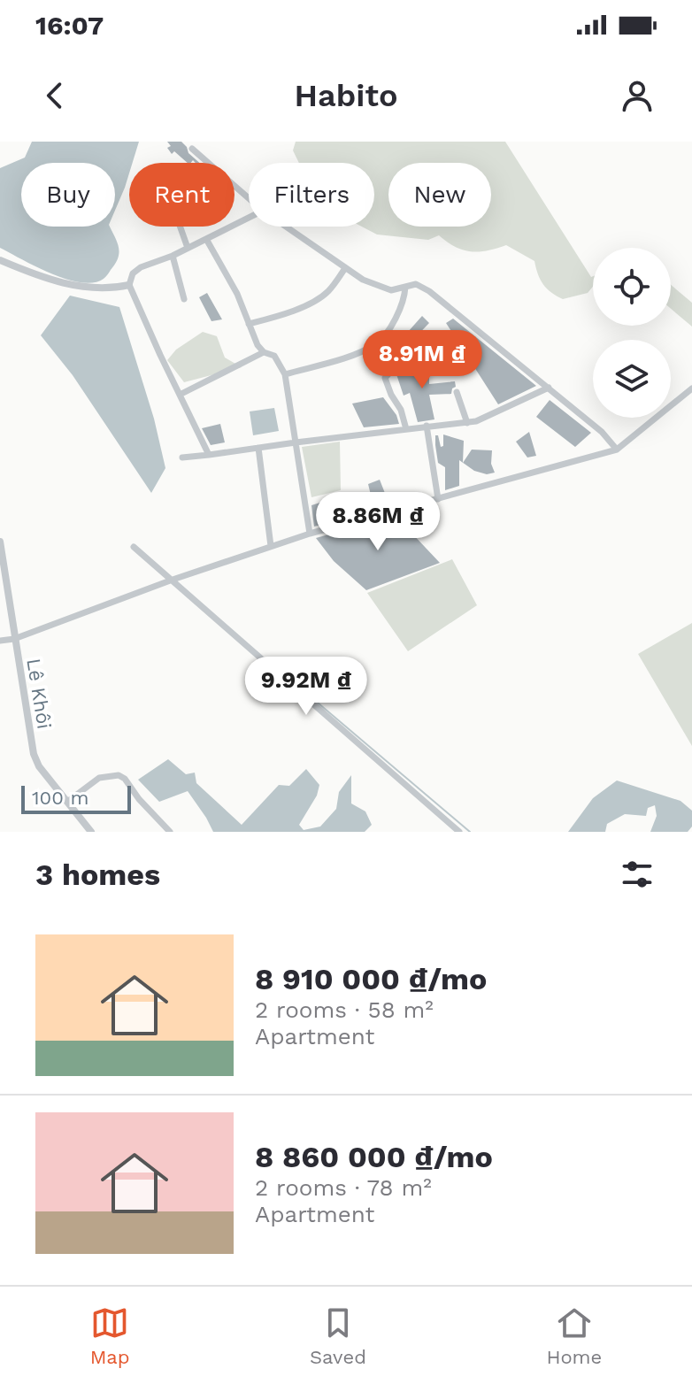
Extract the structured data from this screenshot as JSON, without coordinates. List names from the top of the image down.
{
  "streets": {
    "street": ["Lê Khôi"]
  },
  "scale_bar": "100 m",
  "page": {
    "status": "16:07",
    "header": "Habito",
    "chip": [
      "Buy",
      "Rent",
      "Filters",
      "New"
    ],
    "price": ["8.91M ₫", "8.86M ₫", "9.92M ₫"],
    "scale": "100 m",
    "heading": "3 homes",
    "list": [
      {
        "name": "8 910 000 ₫/mo",
        "note": "2 rooms · 58 m² · Apartment"
      },
      {
        "name": "8 860 000 ₫/mo",
        "note": "2 rooms · 78 m² · Apartment"
      }
    ],
    "tabs": ["Map", "Saved", "Home"]
  }
}
